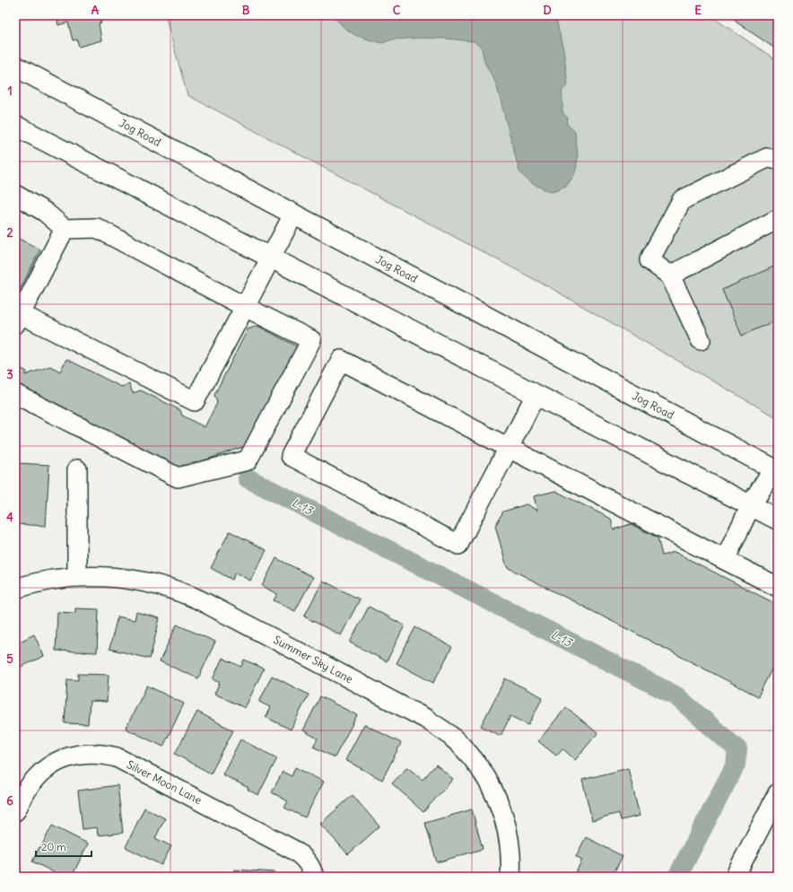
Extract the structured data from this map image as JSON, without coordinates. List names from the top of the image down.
{
  "streets": {
    "main road": ["Jog Road"],
    "street": ["Summer Sky Lane", "Silver Moon Lane"]
  },
  "water": ["L-13"],
  "scale_bar": "20 m",
  "grid": {
    "columns": [
      "A",
      "B",
      "C",
      "D",
      "E"
    ],
    "rows": [
      "1",
      "2",
      "3",
      "4",
      "5",
      "6"
    ]
  }
}
